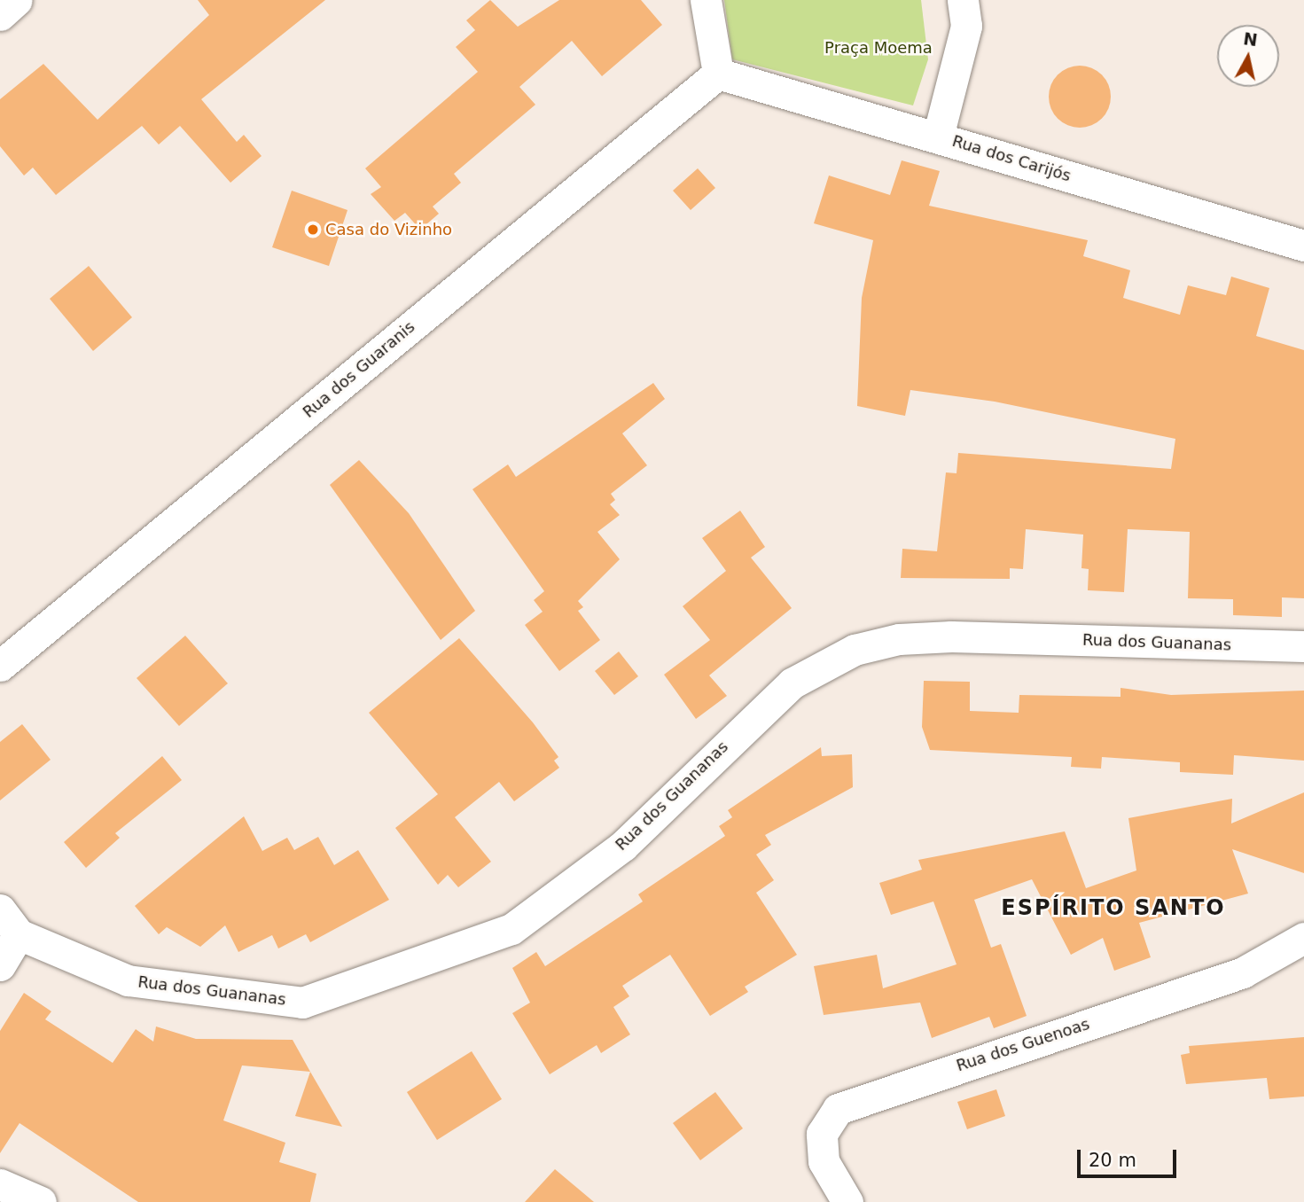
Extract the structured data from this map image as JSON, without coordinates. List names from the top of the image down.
{
  "streets": {
    "street": [
      "Rua dos Carijós",
      "Rua dos Guaranis",
      "Rua dos Guananas",
      "Rua dos Guenoas"
    ]
  },
  "crossings": [
    ["Rua dos Carijós", "Rua dos Guaranis"]
  ],
  "districts": ["ESPÍRITO SANTO"],
  "parks": ["Praça Moema"],
  "places": ["Casa do Vizinho"],
  "scale_bar": "20 m",
  "north": "top"
}
